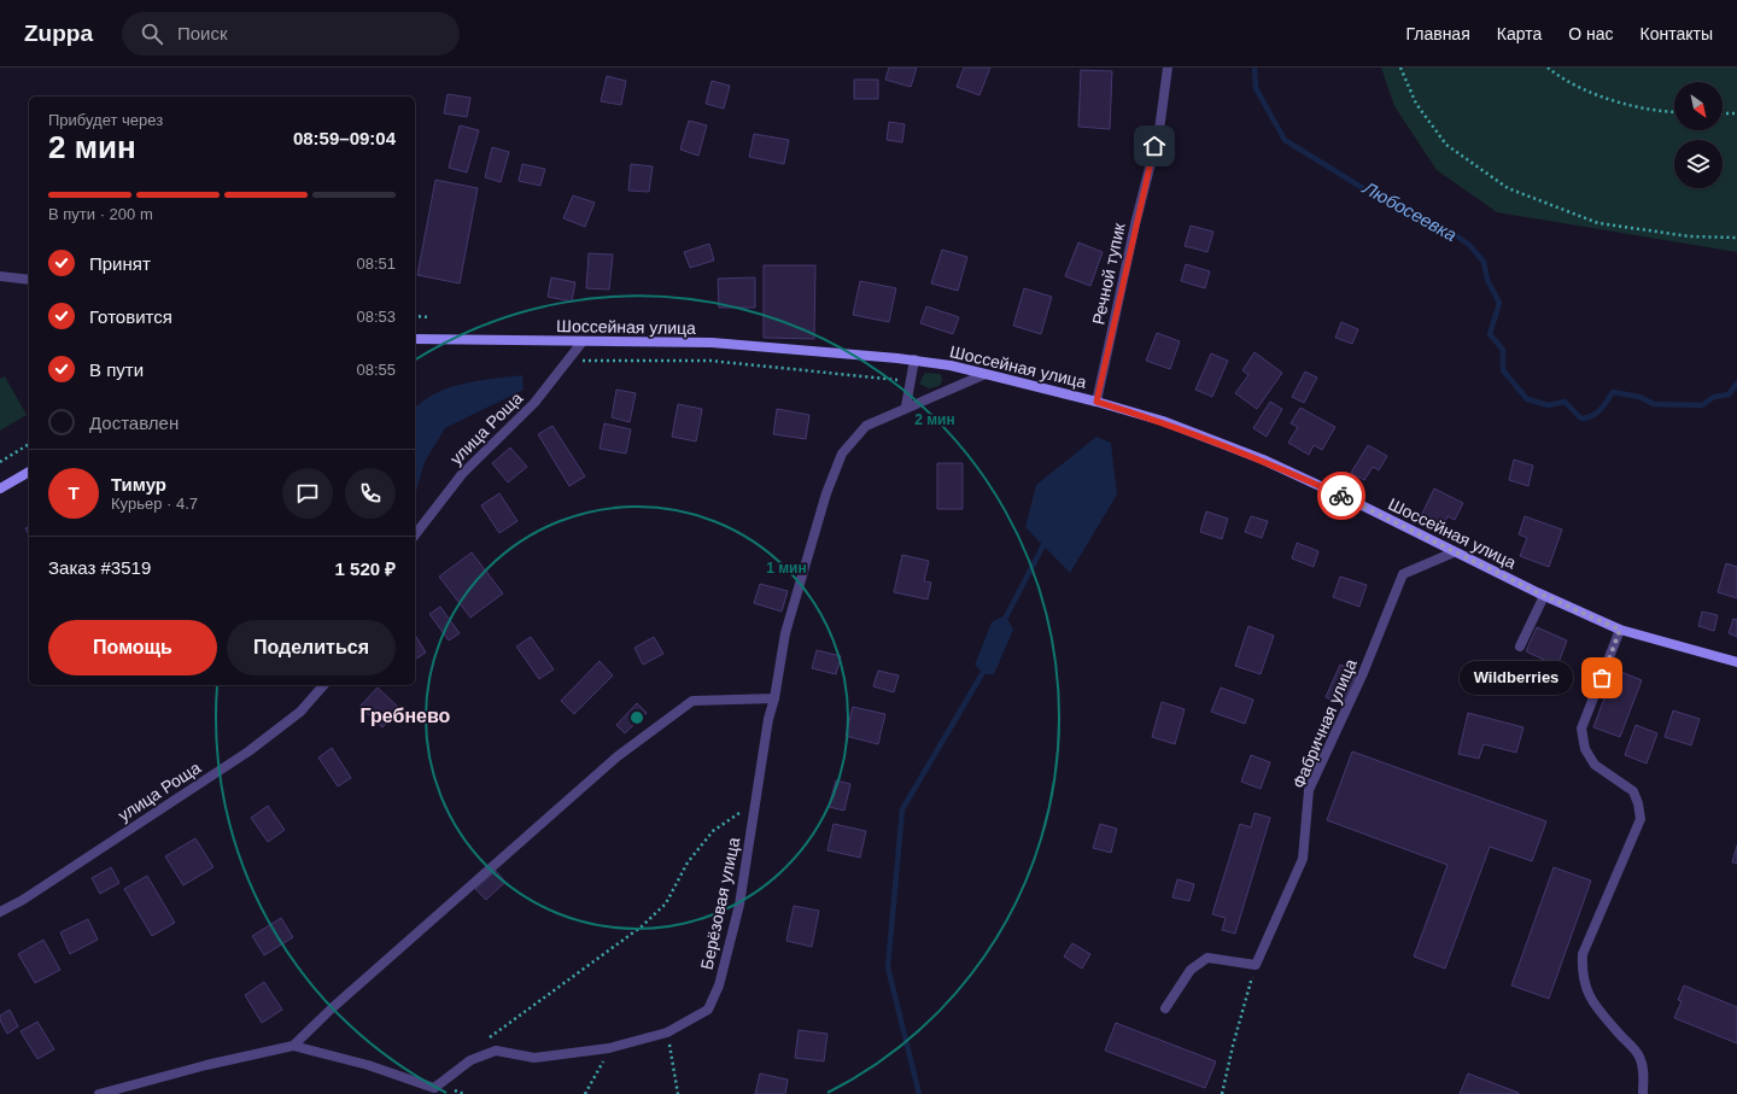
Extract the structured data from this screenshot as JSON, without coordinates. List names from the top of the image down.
{
  "streets": {
    "street": [
      "Речной тупик",
      "Шоссейная улица",
      "улица Роща",
      "Фабричная улица",
      "Берёзовая улица"
    ]
  },
  "crossings": [
    ["Речной тупик", "Шоссейная улица"],
    ["Шоссейная улица", "улица Роща"],
    ["Шоссейная улица", "Фабричная улица"],
    ["Шоссейная улица", "Берёзовая улица"]
  ],
  "districts": ["Гребнево"],
  "water": ["Любосеевка"],
  "places": ["Wildberries"],
  "north": "bottom right",
  "page": {
    "header": "Zuppa",
    "search": "Поиск",
    "nav": [
      "Главная",
      "Карта",
      "О нас",
      "Контакты"
    ],
    "heading": ["2 мин", "Прибудет через", "08:59–09:04"],
    "panel": [
      "Тимур",
      "Курьер · 4.7",
      "Заказ #3519",
      "1 520 ₽"
    ],
    "bar": "В пути · 200 m",
    "list": [
      ["Принят", "08:51"],
      ["Готовится", "08:53"],
      ["В пути", "08:55"],
      "Доставлен"
    ],
    "round": "Т",
    "buttons": ["Помощь", "Поделиться"],
    "bubble": "Wildberries"
  },
  "rings": ["2 мин", "1 мин"]
}
